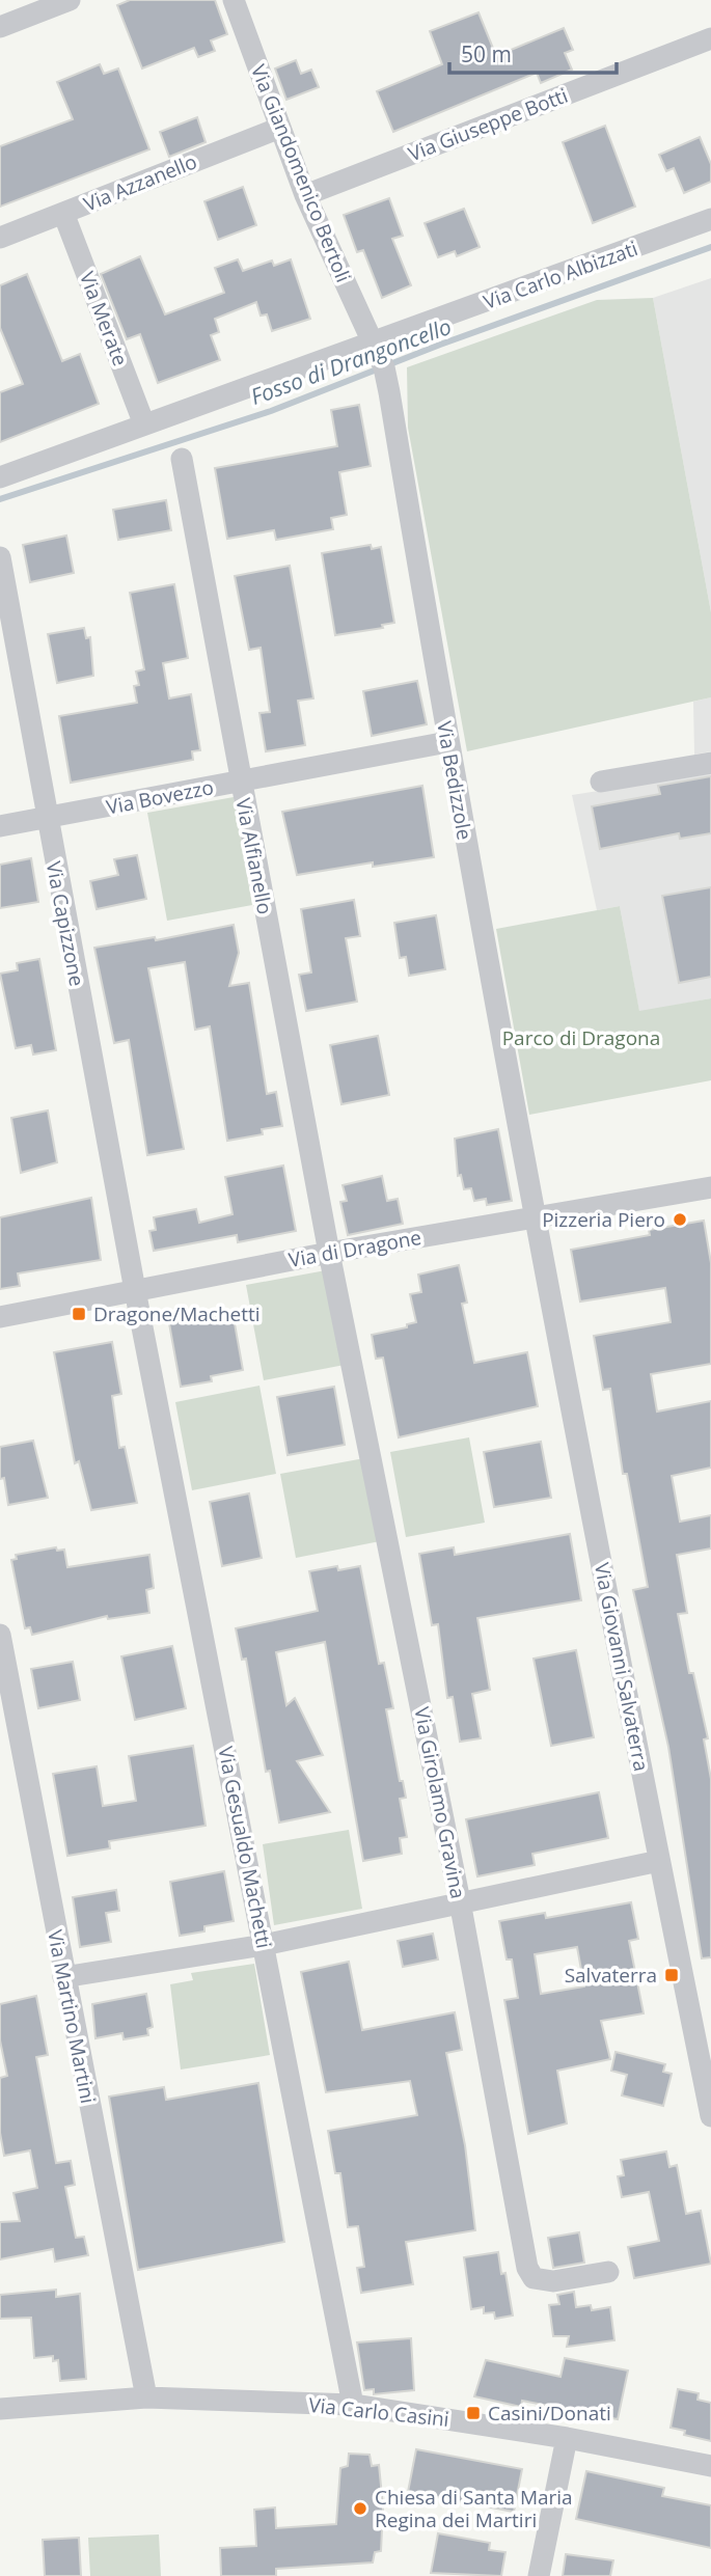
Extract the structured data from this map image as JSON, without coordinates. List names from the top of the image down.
{
  "streets": {
    "street": [
      "Via Giuseppe Botti",
      "Via Giandomenico Bertoli",
      "Via Azzanello",
      "Via Carlo Albizzati",
      "Via Merate",
      "Via Bedizzole",
      "Via Bovezzo",
      "Via Alfianello",
      "Via Capizzone",
      "Via di Dragone",
      "Via Giovanni Salvaterra",
      "Via Girolamo Gravina",
      "Via Gesualdo Machetti",
      "Via Martino Martini",
      "Via Carlo Casini"
    ]
  },
  "crossings": [
    ["Via Giuseppe Botti", "Via Giandomenico Bertoli"],
    ["Via Giandomenico Bertoli", "Via Azzanello"],
    ["Via Giandomenico Bertoli", "Via Carlo Albizzati"],
    ["Via Giandomenico Bertoli", "Via Bedizzole"],
    ["Via Azzanello", "Via Merate"],
    ["Via Carlo Albizzati", "Via Merate"],
    ["Via Carlo Albizzati", "Via Bedizzole"],
    ["Via Bedizzole", "Via Bovezzo"],
    ["Via Bedizzole", "Via di Dragone"],
    ["Via Bedizzole", "Via Giovanni Salvaterra"],
    ["Via Bovezzo", "Via Alfianello"],
    ["Via Bovezzo", "Via Capizzone"],
    ["Via Alfianello", "Via di Dragone"],
    ["Via Alfianello", "Via Girolamo Gravina"],
    ["Via Capizzone", "Via di Dragone"],
    ["Via Capizzone", "Via Gesualdo Machetti"],
    ["Via di Dragone", "Via Giovanni Salvaterra"],
    ["Via di Dragone", "Via Girolamo Gravina"],
    ["Via di Dragone", "Via Gesualdo Machetti"],
    ["Via Gesualdo Machetti", "Via Carlo Casini"],
    ["Via Martino Martini", "Via Carlo Casini"]
  ],
  "water": ["Fosso di Drangoncello"],
  "parks": ["Parco di Dragona"],
  "places": {
    "other": ["Pizzeria Piero", "Chiesa di Santa Maria Regina dei Martiri"],
    "transit": ["Dragone/Machetti", "Salvaterra", "Casini/Donati"]
  },
  "scale_bar": "50 m"
}
